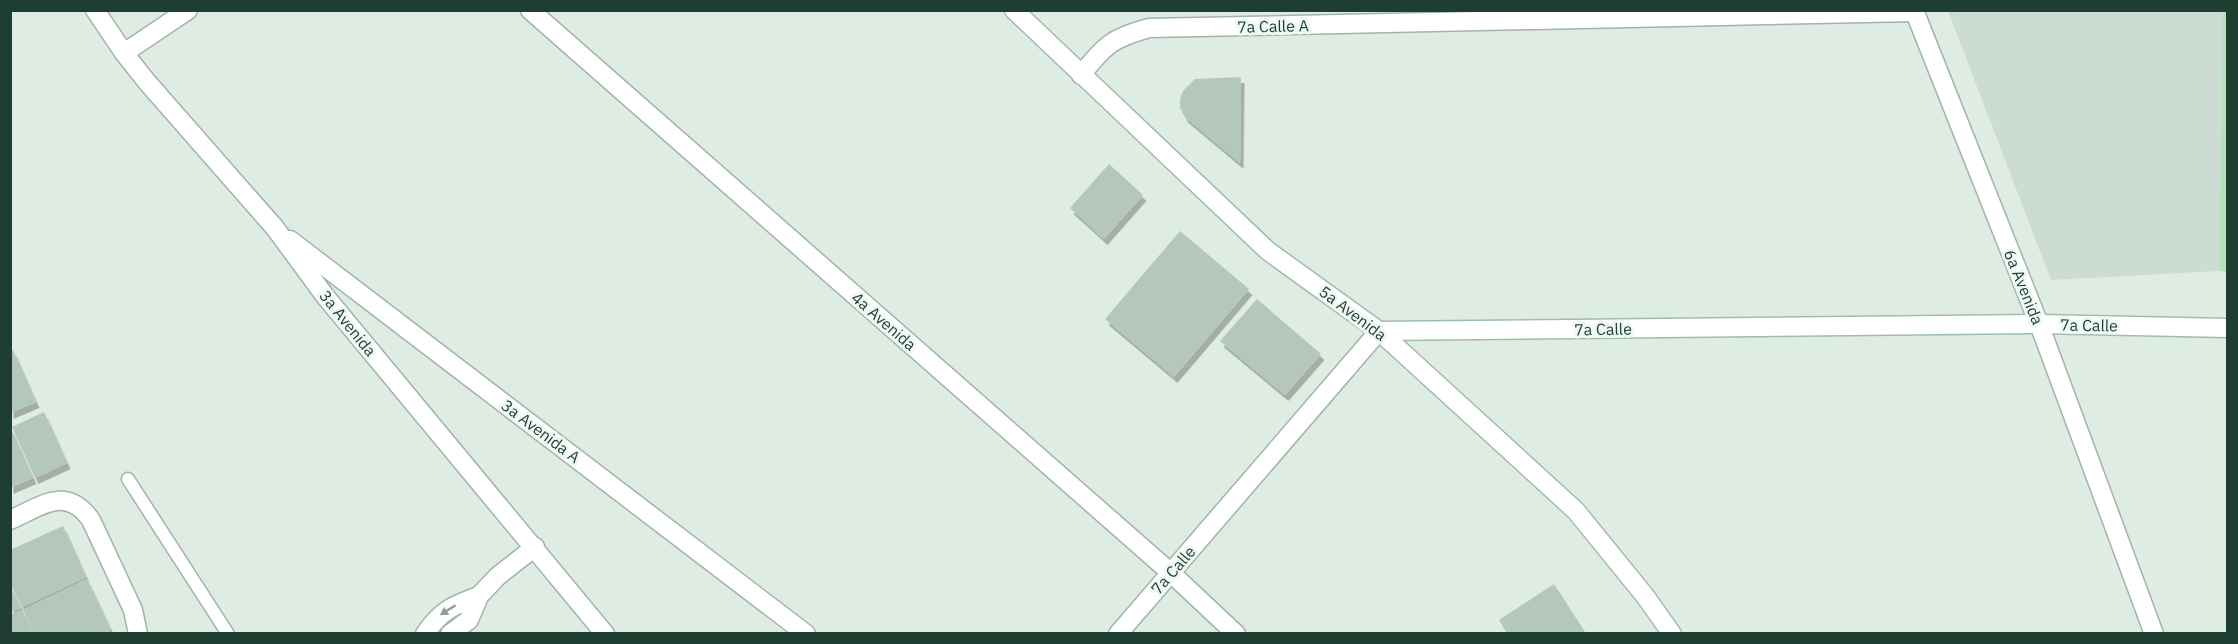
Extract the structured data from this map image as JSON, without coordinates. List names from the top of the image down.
{
  "streets": {
    "street": [
      "7a Calle A",
      "6a Avenida",
      "5a Avenida",
      "4a Avenida",
      "3a Avenida",
      "7a Calle",
      "3a Avenida A"
    ]
  },
  "crossings": [
    ["7a Calle A", "6a Avenida"],
    ["7a Calle A", "5a Avenida"],
    ["6a Avenida", "7a Calle"],
    ["5a Avenida", "7a Calle"],
    ["4a Avenida", "7a Calle"],
    ["3a Avenida", "3a Avenida A"]
  ]
}
